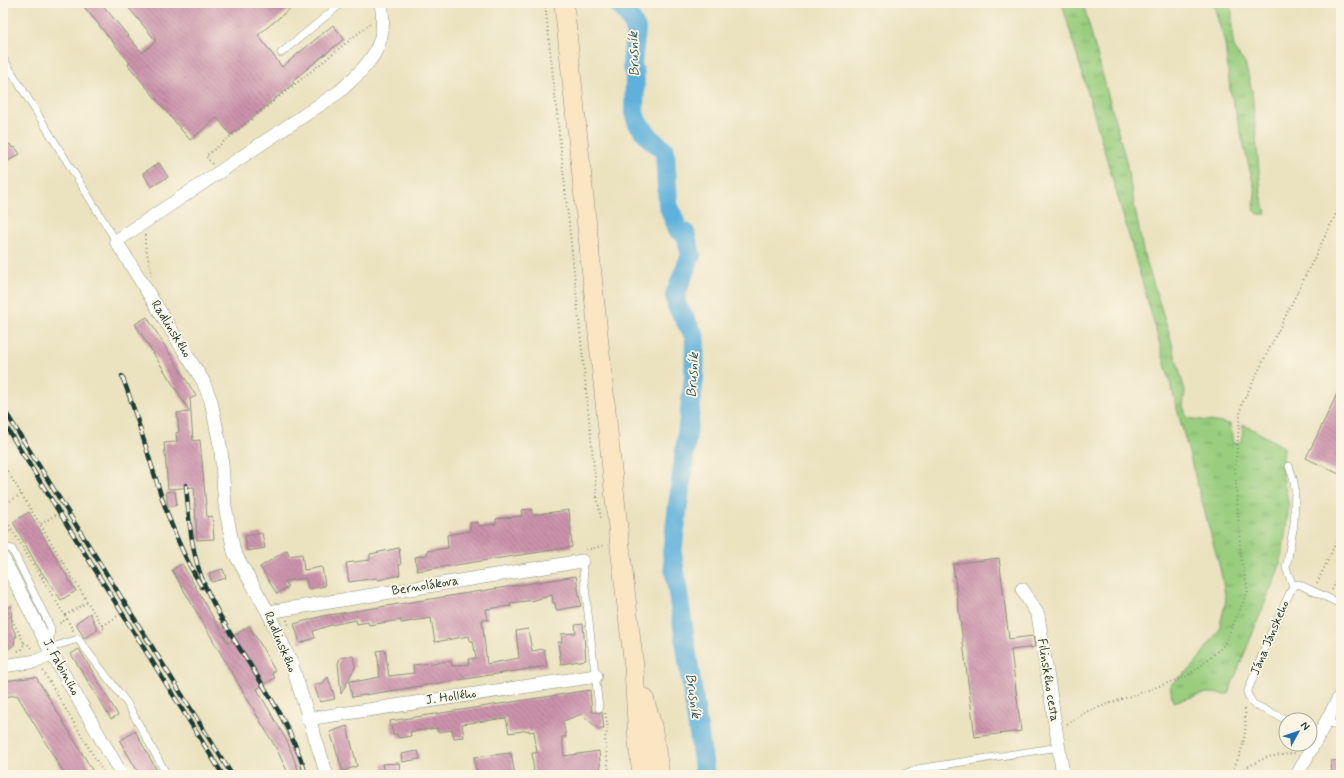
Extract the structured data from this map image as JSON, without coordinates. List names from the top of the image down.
{
  "streets": {
    "street": [
      "Radlinského",
      "Bernolákova",
      "J. Fabiniho",
      "Filinského cesta",
      "J. Hollého"
    ],
    "lane": ["Jána Jánskeho"]
  },
  "crossings": [
    ["Radlinského", "Bernolákova"],
    ["Radlinského", "J. Hollého"]
  ],
  "water": ["Brusník"],
  "north": "top right"
}
